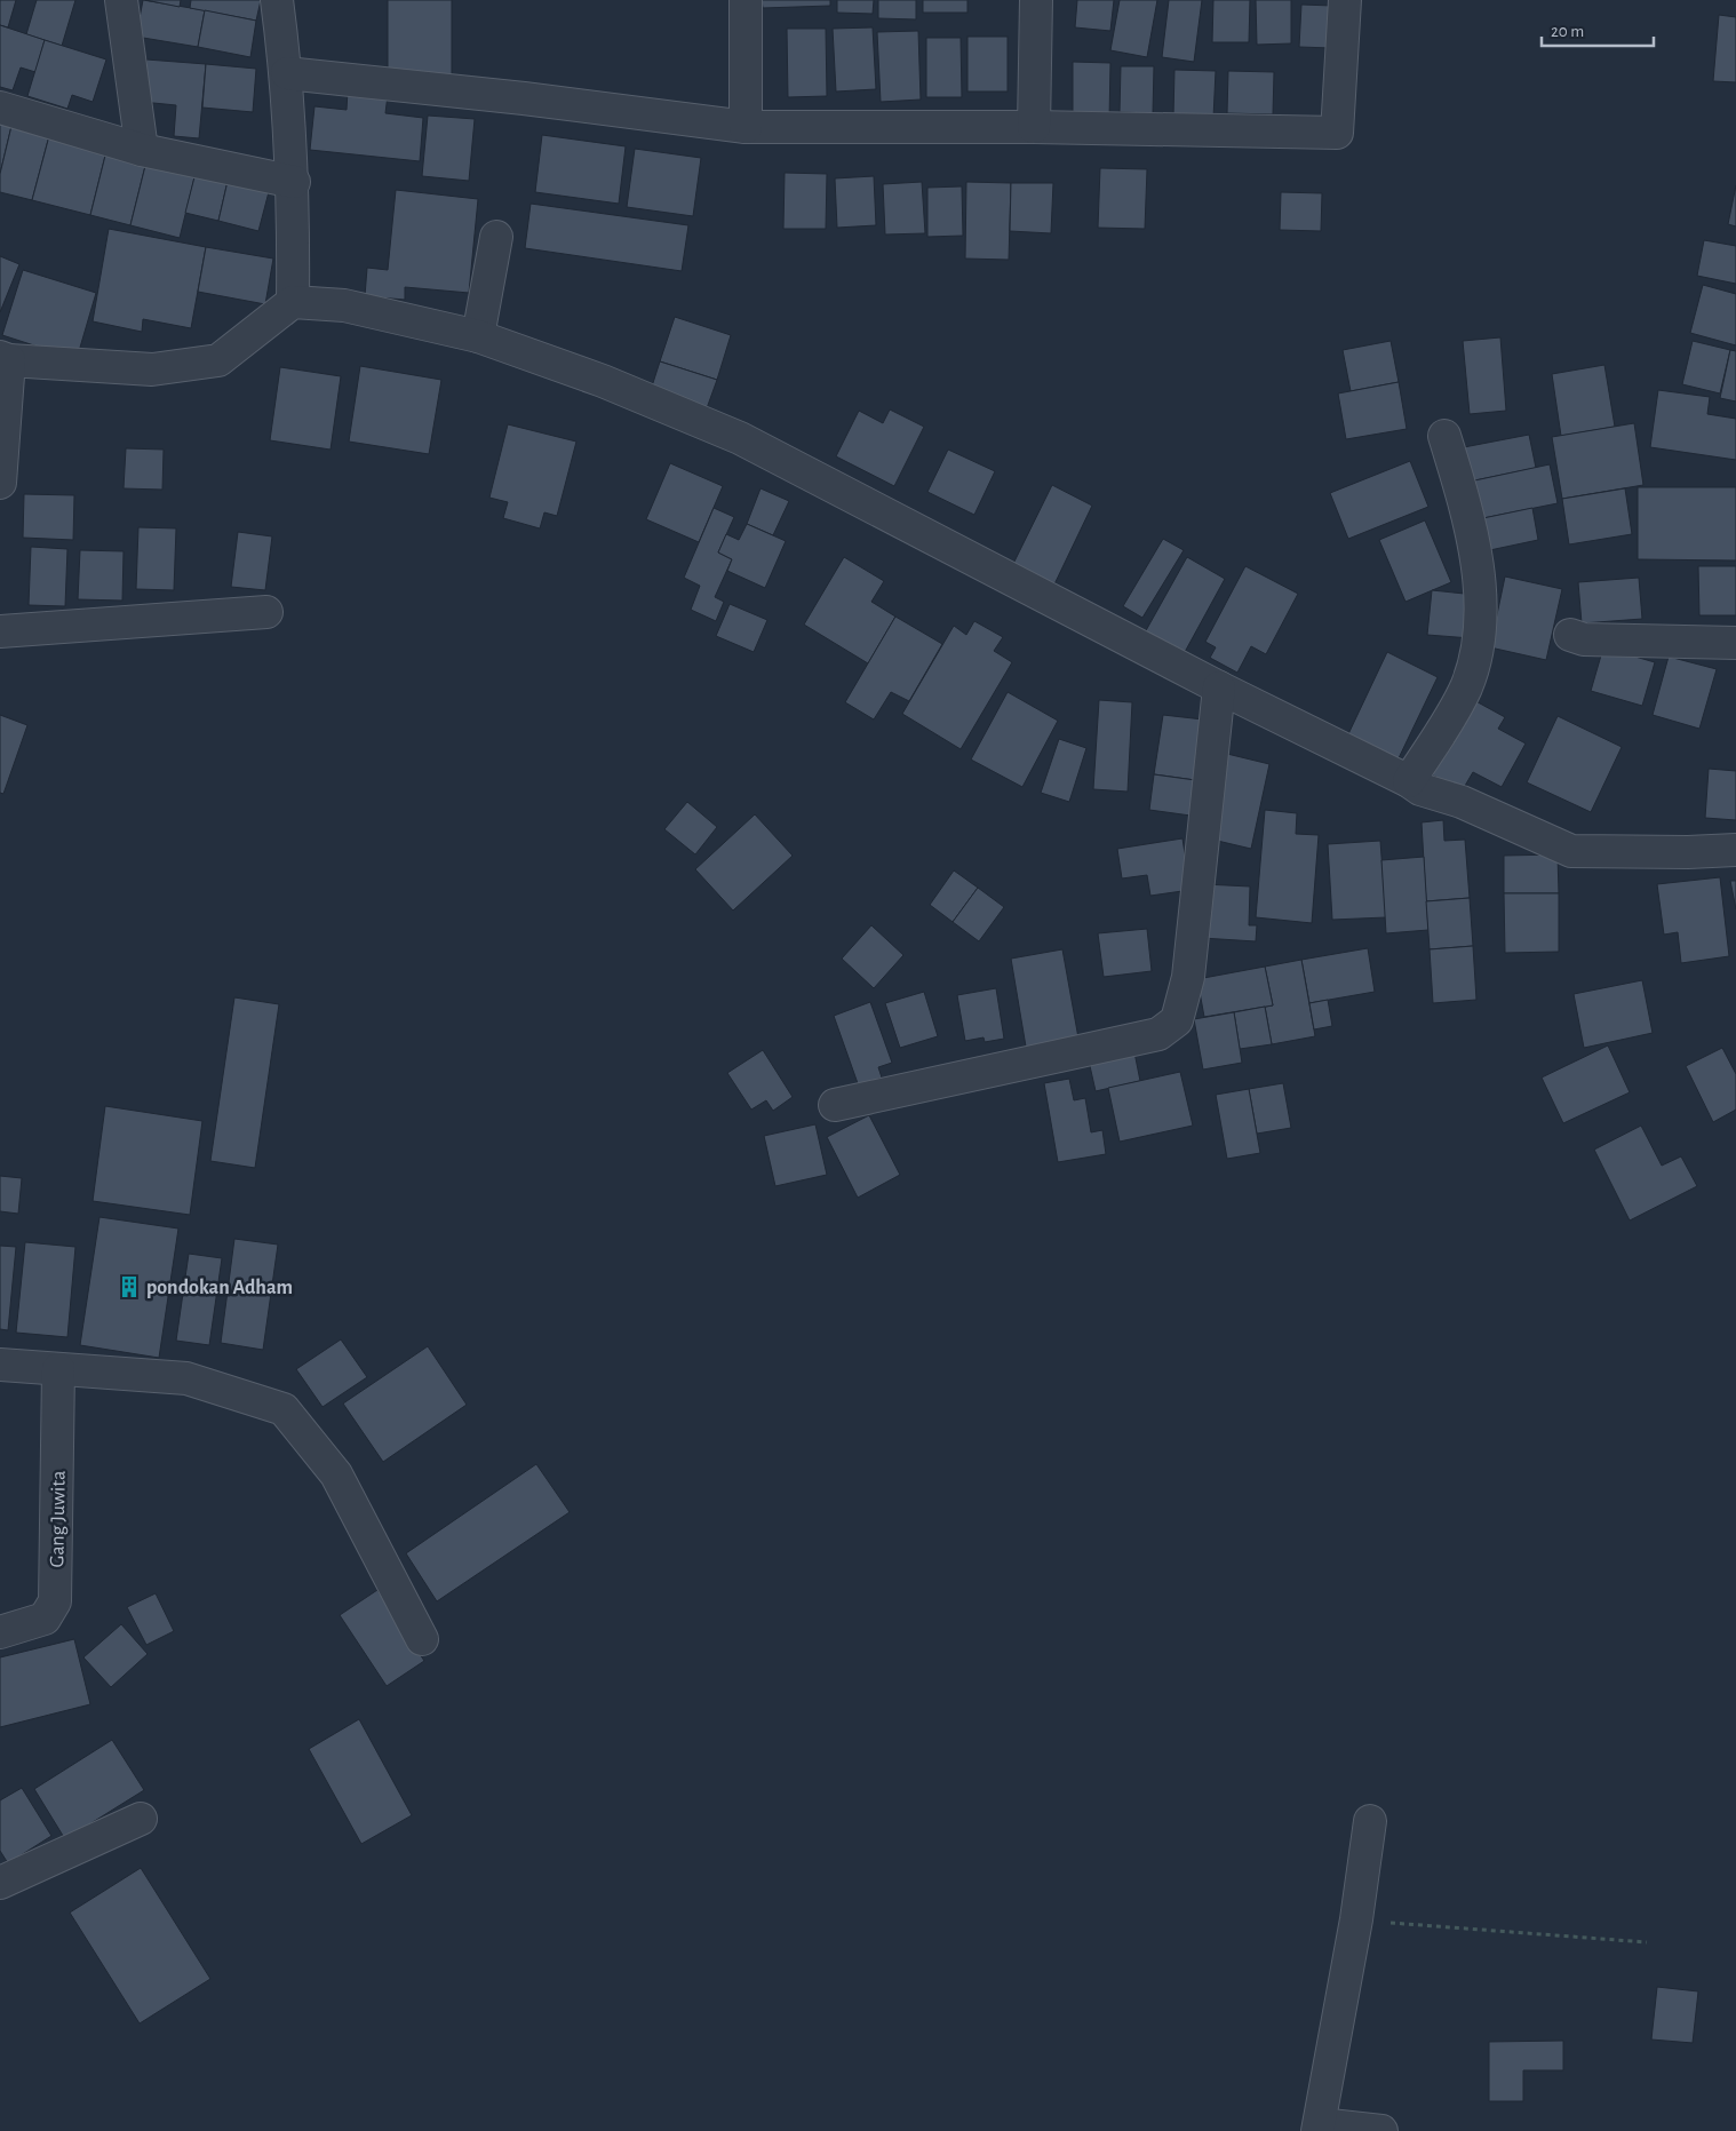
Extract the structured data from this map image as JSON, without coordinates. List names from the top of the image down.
{
  "streets": {
    "street": ["Gang Juwita"]
  },
  "places": {
    "building": ["pondokan Adham"]
  },
  "scale_bar": "20 m"
}
